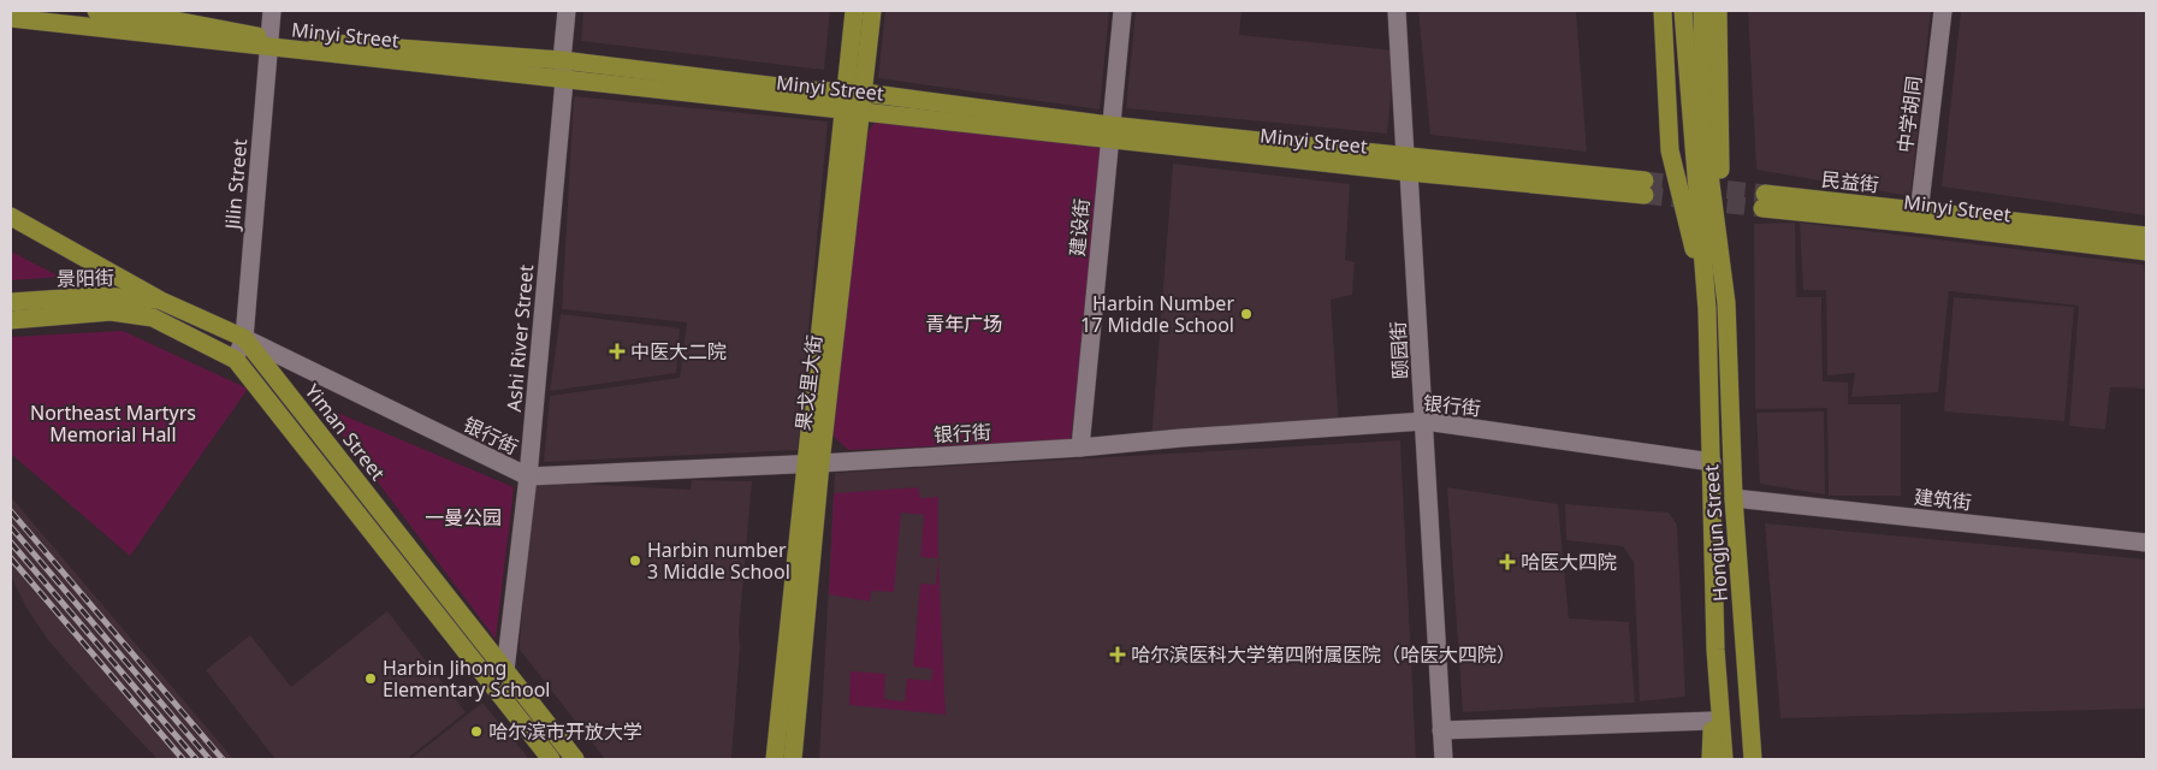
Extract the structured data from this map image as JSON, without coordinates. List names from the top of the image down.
{
  "streets": {
    "main road": [
      "Minyi Street",
      "景阳街",
      "果戈里大街",
      "Yiman Street",
      "Hongjun Street"
    ],
    "street": [
      "中学胡同",
      "Jilin Street",
      "建设街",
      "Ashi River Street",
      "颐园街",
      "银行街",
      "建筑街"
    ]
  },
  "crossings": [
    ["Minyi Street", "中学胡同"],
    ["Minyi Street", "Jilin Street"],
    ["Minyi Street", "建设街"],
    ["Minyi Street", "Ashi River Street"],
    ["Minyi Street", "颐园街"],
    ["Minyi Street", "果戈里大街"],
    ["Jilin Street", "景阳街"],
    ["Jilin Street", "银行街"],
    ["Jilin Street", "Yiman Street"],
    ["建设街", "银行街"],
    ["景阳街", "Yiman Street"],
    ["Ashi River Street", "银行街"],
    ["Ashi River Street", "Yiman Street"],
    ["颐园街", "银行街"],
    ["果戈里大街", "银行街"],
    ["银行街", "Yiman Street"],
    ["银行街", "Hongjun Street"],
    ["建筑街", "Hongjun Street"]
  ],
  "parks": ["青年广场", "Northeast Martyrs Memorial Hall", "一曼公园"],
  "places": {
    "other": [
      "Harbin Number 17 Middle School",
      "Harbin number 3 Middle School",
      "Harbin Jihong Elementary School",
      "哈尔滨市开放大学"
    ],
    "health": ["中医大二院", "哈医大四院", "哈尔滨医科大学第四附属医院（哈医大四院）"]
  }
}
